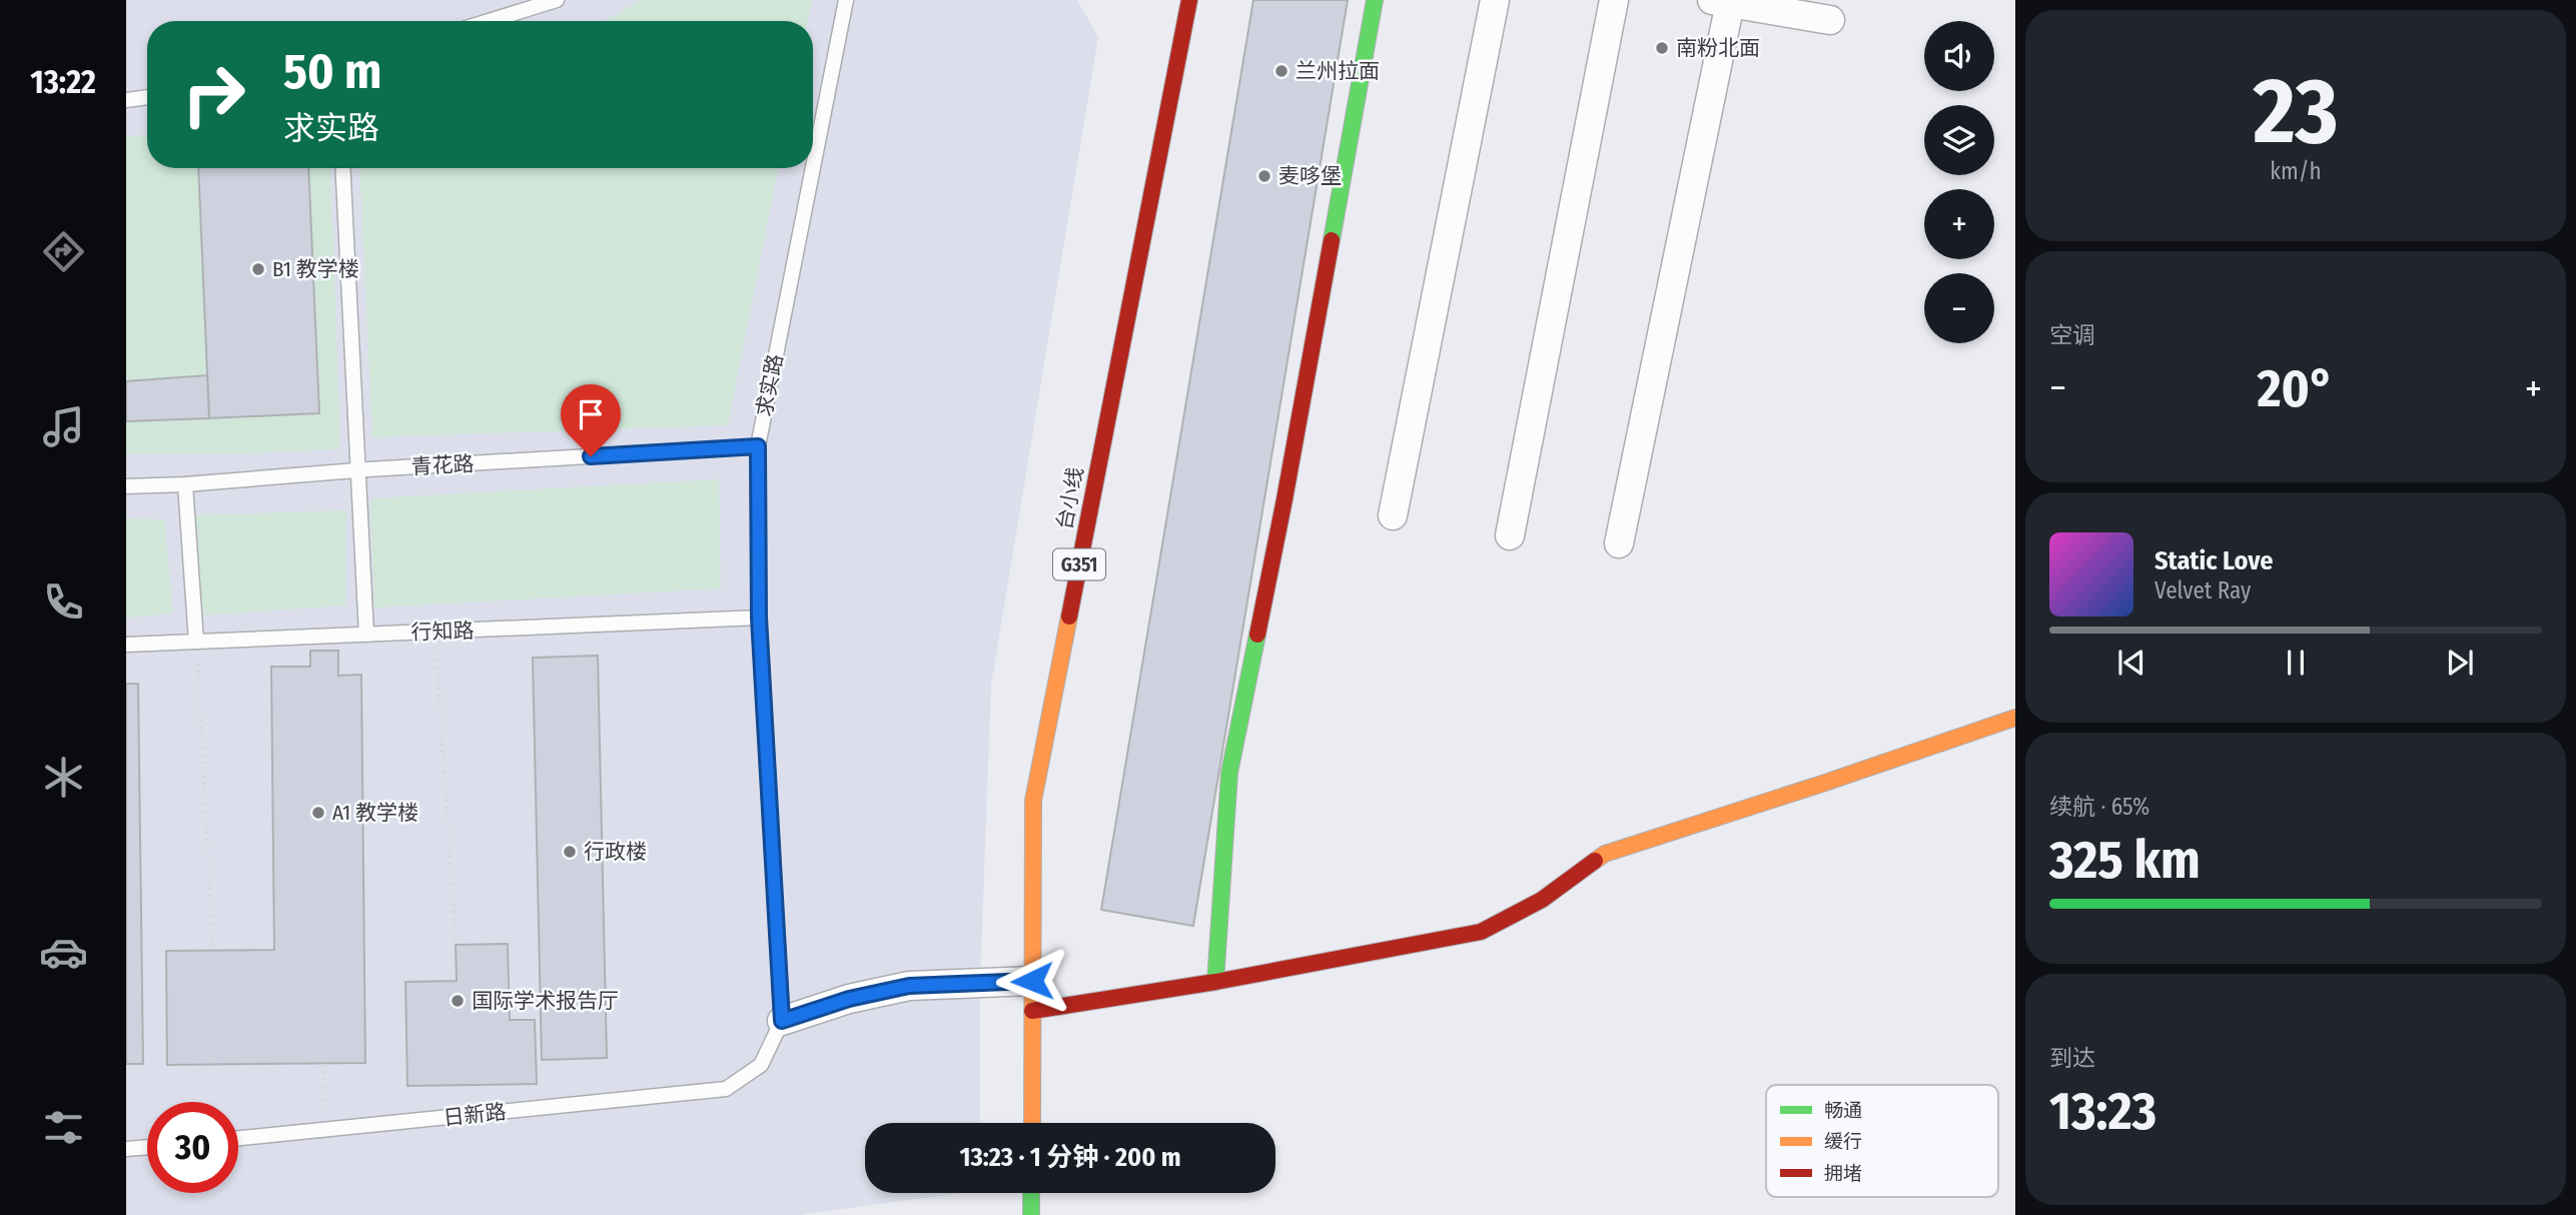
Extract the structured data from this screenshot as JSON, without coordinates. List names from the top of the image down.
{
  "streets": {
    "main road": ["台小线", "G351"],
    "lane": [
      "求实路",
      "青花路",
      "行知路",
      "日新路"
    ]
  },
  "crossings": [
    ["求实路", "青花路"],
    ["求实路", "行知路"],
    ["求实路", "日新路"]
  ],
  "places": [
    "南粉北面",
    "兰州拉面",
    "麦哆堡",
    "B1 教学楼",
    "A1 教学楼",
    "行政楼",
    "国际学术报告厅"
  ],
  "legend": ["畅通", "缓行", "拥堵"],
  "page": {
    "tabs": "13:22",
    "tile": [
      ["23", "km/h"],
      "空调",
      ["续航 · 65%", "325 km"],
      ["到达", "13:23"]
    ],
    "map_buttons": ["+", "−"],
    "turn": ["50 m", "求实路"],
    "heat": ["−", "20°", "+"],
    "song": ["Static Love", "Velvet Ray"],
    "limit": "30",
    "trip": "13:23 · 1 分钟 · 200 m"
  }
}
